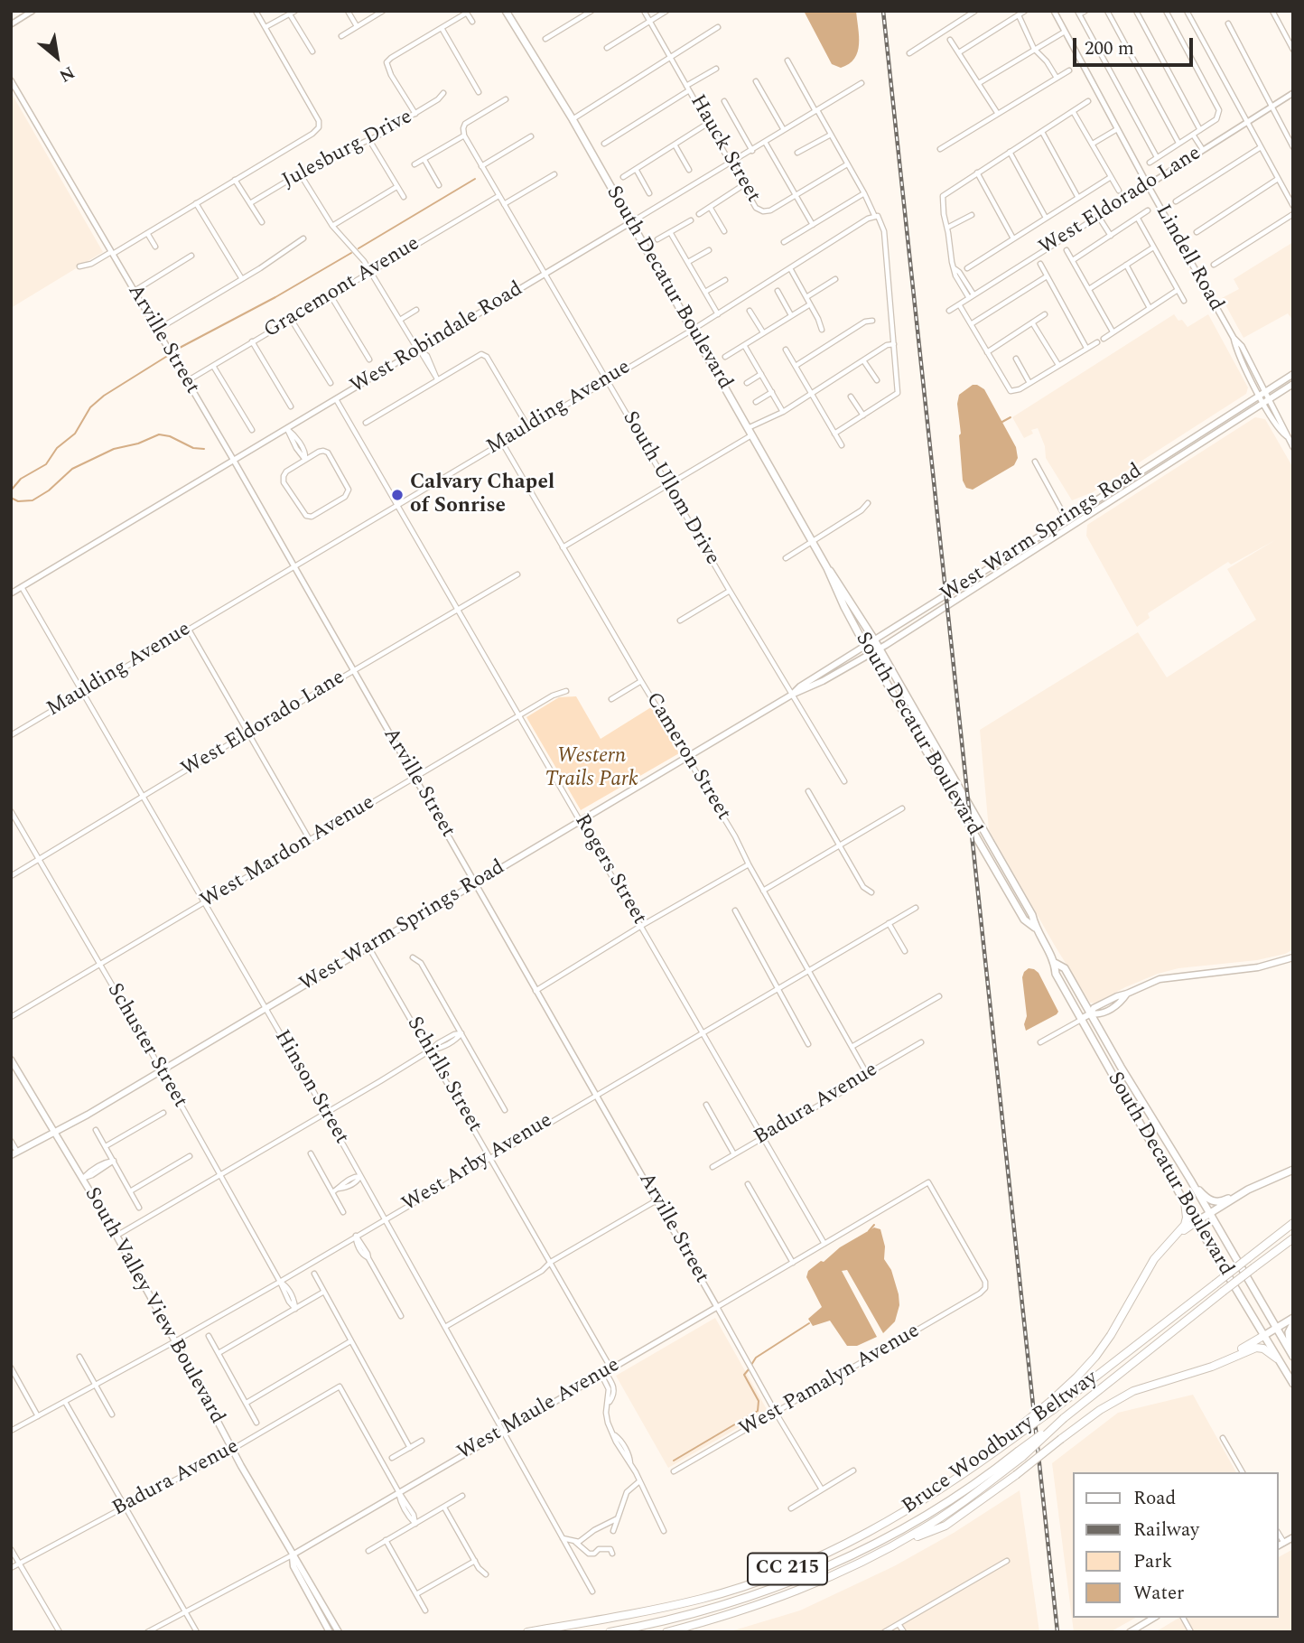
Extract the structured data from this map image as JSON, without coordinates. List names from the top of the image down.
{
  "streets": {
    "highway": ["Bruce Woodbury Beltway", "CC 215"],
    "main road": ["South Decatur Boulevard", "West Warm Springs Road", "South Valley View Boulevard"],
    "street": [
      "Hauck Street",
      "Julesburg Drive",
      "West Eldorado Lane",
      "Lindell Road",
      "Gracemont Avenue",
      "West Robindale Road",
      "Arville Street",
      "Maulding Avenue",
      "South Ullom Drive",
      "Cameron Street",
      "West Mardon Avenue",
      "Rogers Street",
      "Schuster Street",
      "Schirlls Street",
      "Hinson Street",
      "Badura Avenue",
      "West Arby Avenue",
      "West Pamalyn Avenue",
      "West Maule Avenue"
    ]
  },
  "crossings": [
    ["Hauck Street", "West Robindale Road"],
    ["West Eldorado Lane", "Lindell Road"],
    ["West Eldorado Lane", "Arville Street"],
    ["West Eldorado Lane", "Rogers Street"],
    ["West Eldorado Lane", "Schuster Street"],
    ["West Eldorado Lane", "Hinson Street"],
    ["Lindell Road", "West Warm Springs Road"],
    ["Gracemont Avenue", "Arville Street"],
    ["Gracemont Avenue", "South Ullom Drive"],
    ["South Decatur Boulevard", "West Robindale Road"],
    ["South Decatur Boulevard", "Maulding Avenue"],
    ["South Decatur Boulevard", "West Warm Springs Road"],
    ["West Robindale Road", "Arville Street"],
    ["West Robindale Road", "South Ullom Drive"],
    ["West Robindale Road", "Rogers Street"],
    ["West Robindale Road", "Hinson Street"],
    ["Arville Street", "Maulding Avenue"],
    ["Arville Street", "West Warm Springs Road"],
    ["Arville Street", "West Mardon Avenue"],
    ["Arville Street", "West Arby Avenue"],
    ["Arville Street", "West Pamalyn Avenue"],
    ["Arville Street", "West Maule Avenue"],
    ["Maulding Avenue", "South Ullom Drive"],
    ["Maulding Avenue", "Cameron Street"],
    ["Maulding Avenue", "Rogers Street"],
    ["Maulding Avenue", "Hinson Street"],
    ["South Ullom Drive", "West Warm Springs Road"],
    ["West Warm Springs Road", "Cameron Street"],
    ["West Warm Springs Road", "Rogers Street"],
    ["West Warm Springs Road", "Schuster Street"],
    ["West Warm Springs Road", "Schirlls Street"],
    ["West Warm Springs Road", "Hinson Street"],
    ["West Warm Springs Road", "South Valley View Boulevard"],
    ["Cameron Street", "Badura Avenue"],
    ["Cameron Street", "West Arby Avenue"],
    ["West Mardon Avenue", "Rogers Street"],
    ["West Mardon Avenue", "Schuster Street"],
    ["West Mardon Avenue", "Hinson Street"],
    ["Rogers Street", "Badura Avenue"],
    ["Rogers Street", "West Arby Avenue"],
    ["Rogers Street", "West Maule Avenue"],
    ["Schuster Street", "West Arby Avenue"],
    ["Schirlls Street", "West Arby Avenue"],
    ["Schirlls Street", "West Maule Avenue"],
    ["Hinson Street", "West Arby Avenue"],
    ["Hinson Street", "West Maule Avenue"],
    ["Badura Avenue", "South Valley View Boulevard"],
    ["Badura Avenue", "West Maule Avenue"],
    ["West Arby Avenue", "South Valley View Boulevard"],
    ["South Valley View Boulevard", "West Maule Avenue"],
    ["West Pamalyn Avenue", "West Maule Avenue"],
    ["Bruce Woodbury Beltway", "CC 215"]
  ],
  "parks": ["Western Trails Park"],
  "places": ["Calvary Chapel of Sonrise"],
  "legend": [
    "Road",
    "Railway",
    "Park",
    "Water"
  ],
  "scale_bar": "200 m",
  "north": "bottom right"
}
